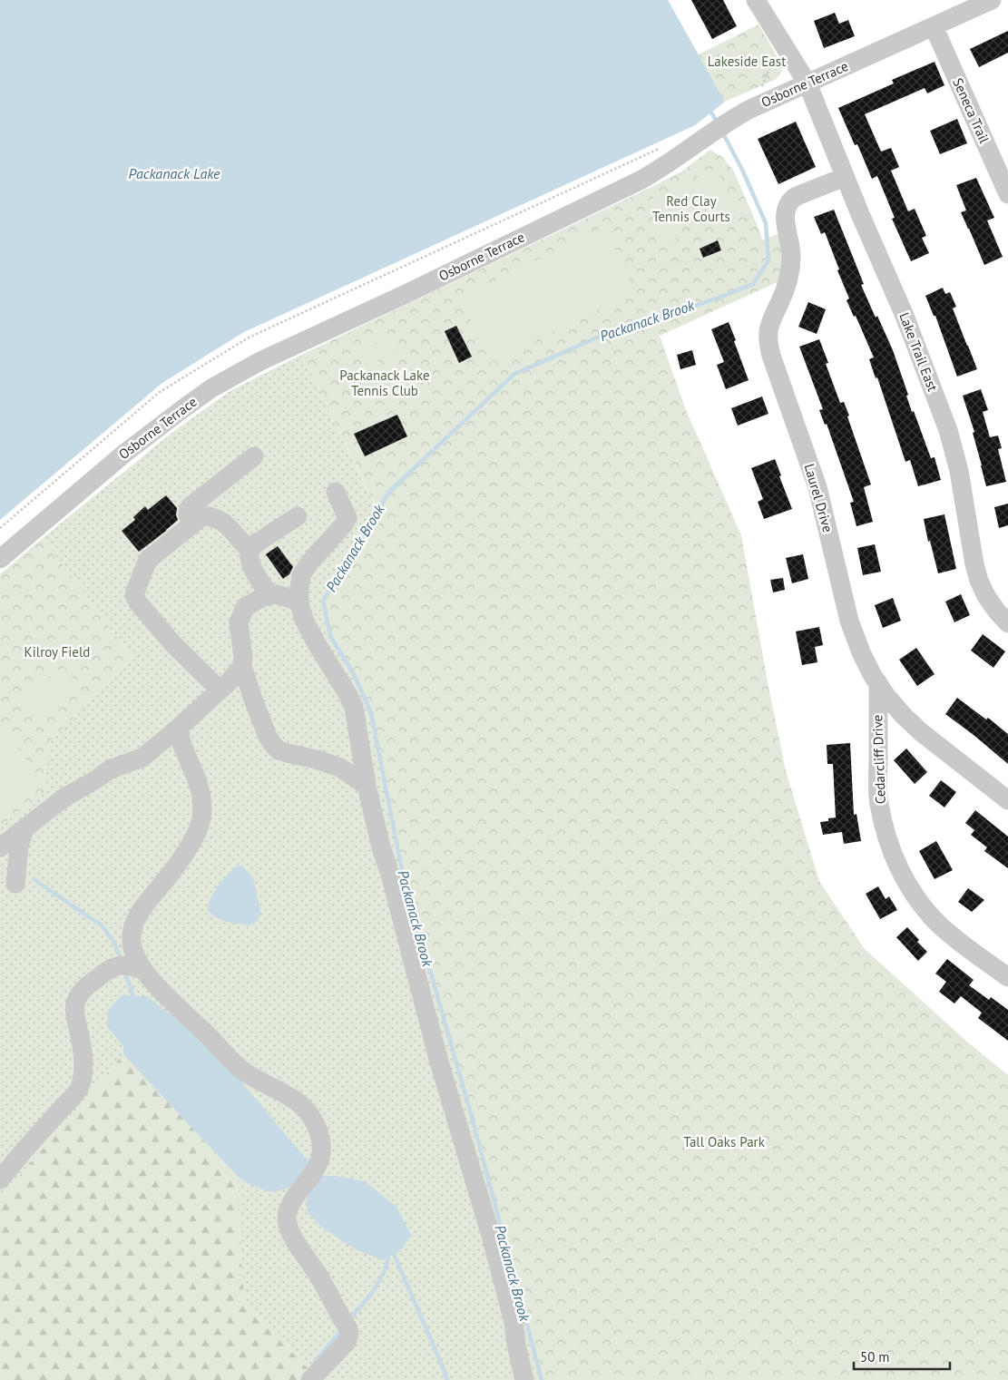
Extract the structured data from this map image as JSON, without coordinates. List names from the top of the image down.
{
  "streets": {
    "street": [
      "Osborne Terrace",
      "Seneca Trail",
      "Lake Trail East",
      "Laurel Drive",
      "Cedarcliff Drive"
    ]
  },
  "crossings": [
    ["Osborne Terrace", "Seneca Trail"],
    ["Osborne Terrace", "Lake Trail East"],
    ["Lake Trail East", "Laurel Drive"],
    ["Laurel Drive", "Cedarcliff Drive"]
  ],
  "water": ["Packanack Lake", "Packanack Brook"],
  "parks": [
    "Lakeside East",
    "Red Clay Tennis Courts",
    "Packanack Lake Tennis Club",
    "Kilroy Field",
    "Tall Oaks Park"
  ],
  "scale_bar": "50 m"
}
